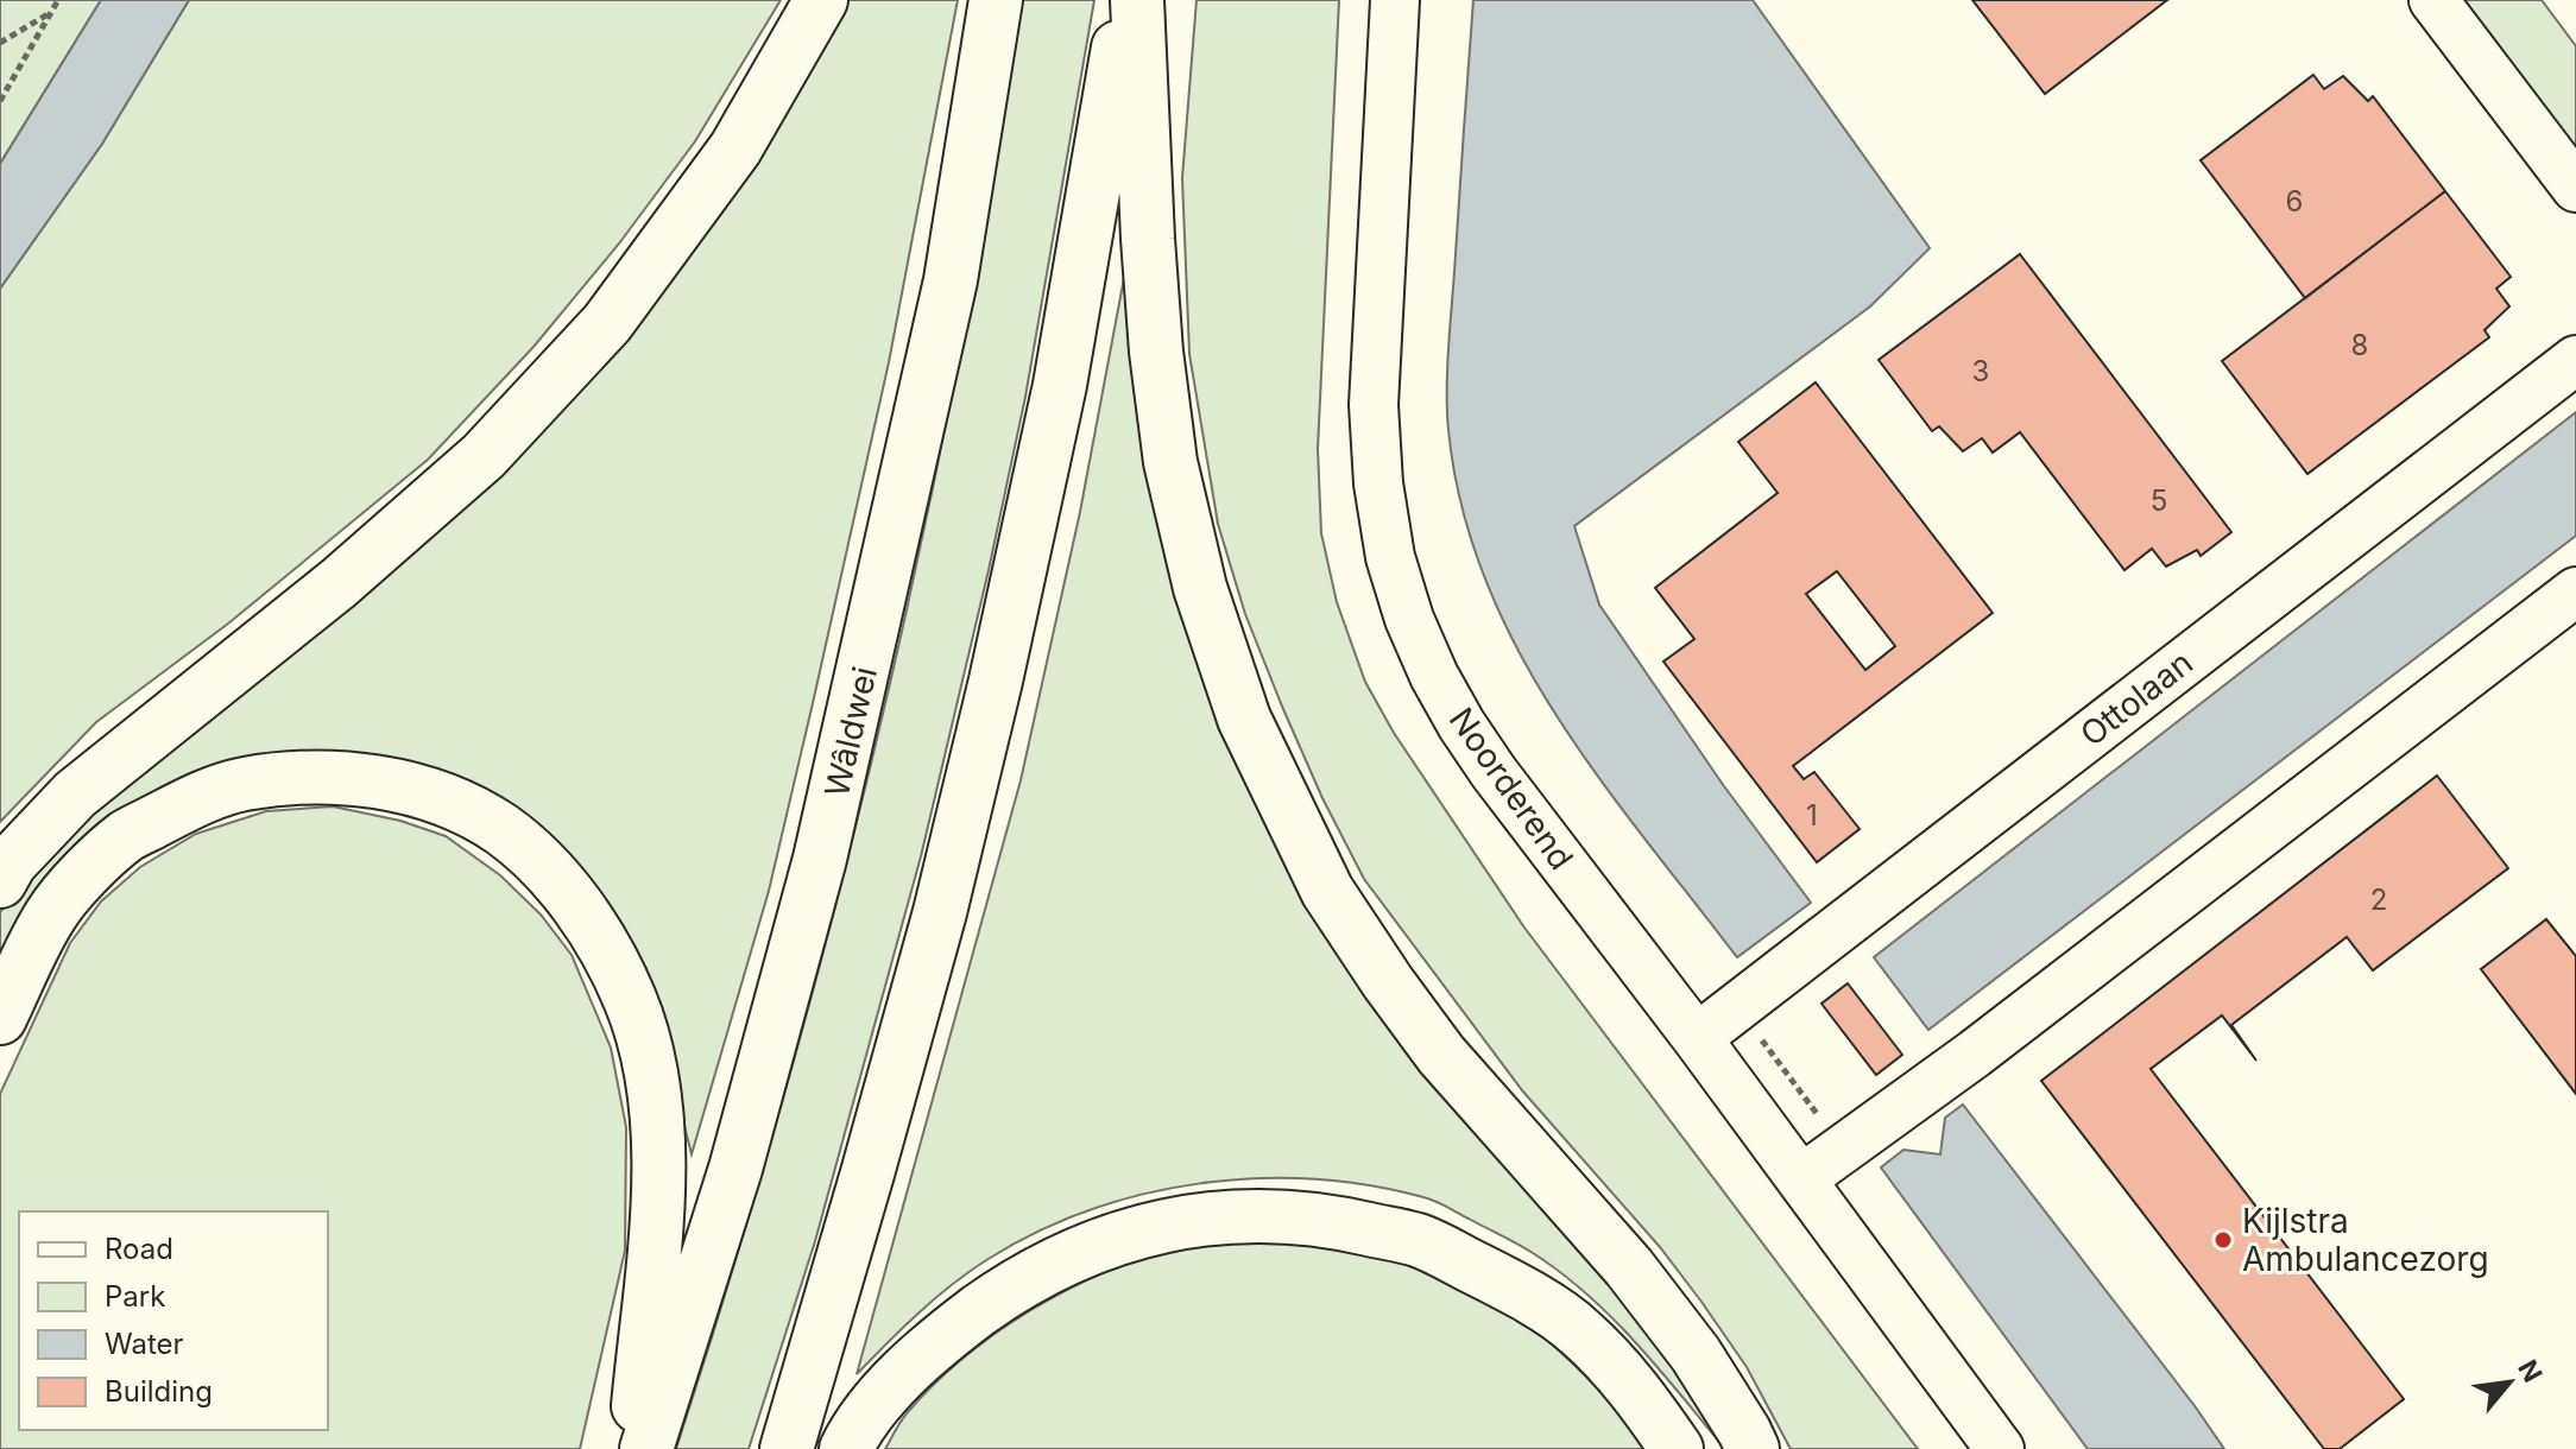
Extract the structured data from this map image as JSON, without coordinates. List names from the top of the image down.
{
  "streets": {
    "highway": ["Wâldwei"],
    "street": ["Ottolaan", "Noorderend"]
  },
  "crossings": [
    ["Ottolaan", "Noorderend"]
  ],
  "places": ["Kijlstra Ambulancezorg"],
  "house_numbers": [
    "6",
    "8",
    "3",
    "5",
    "1",
    "2"
  ],
  "legend": [
    "Road",
    "Park",
    "Water",
    "Building"
  ],
  "north": "top right"
}
